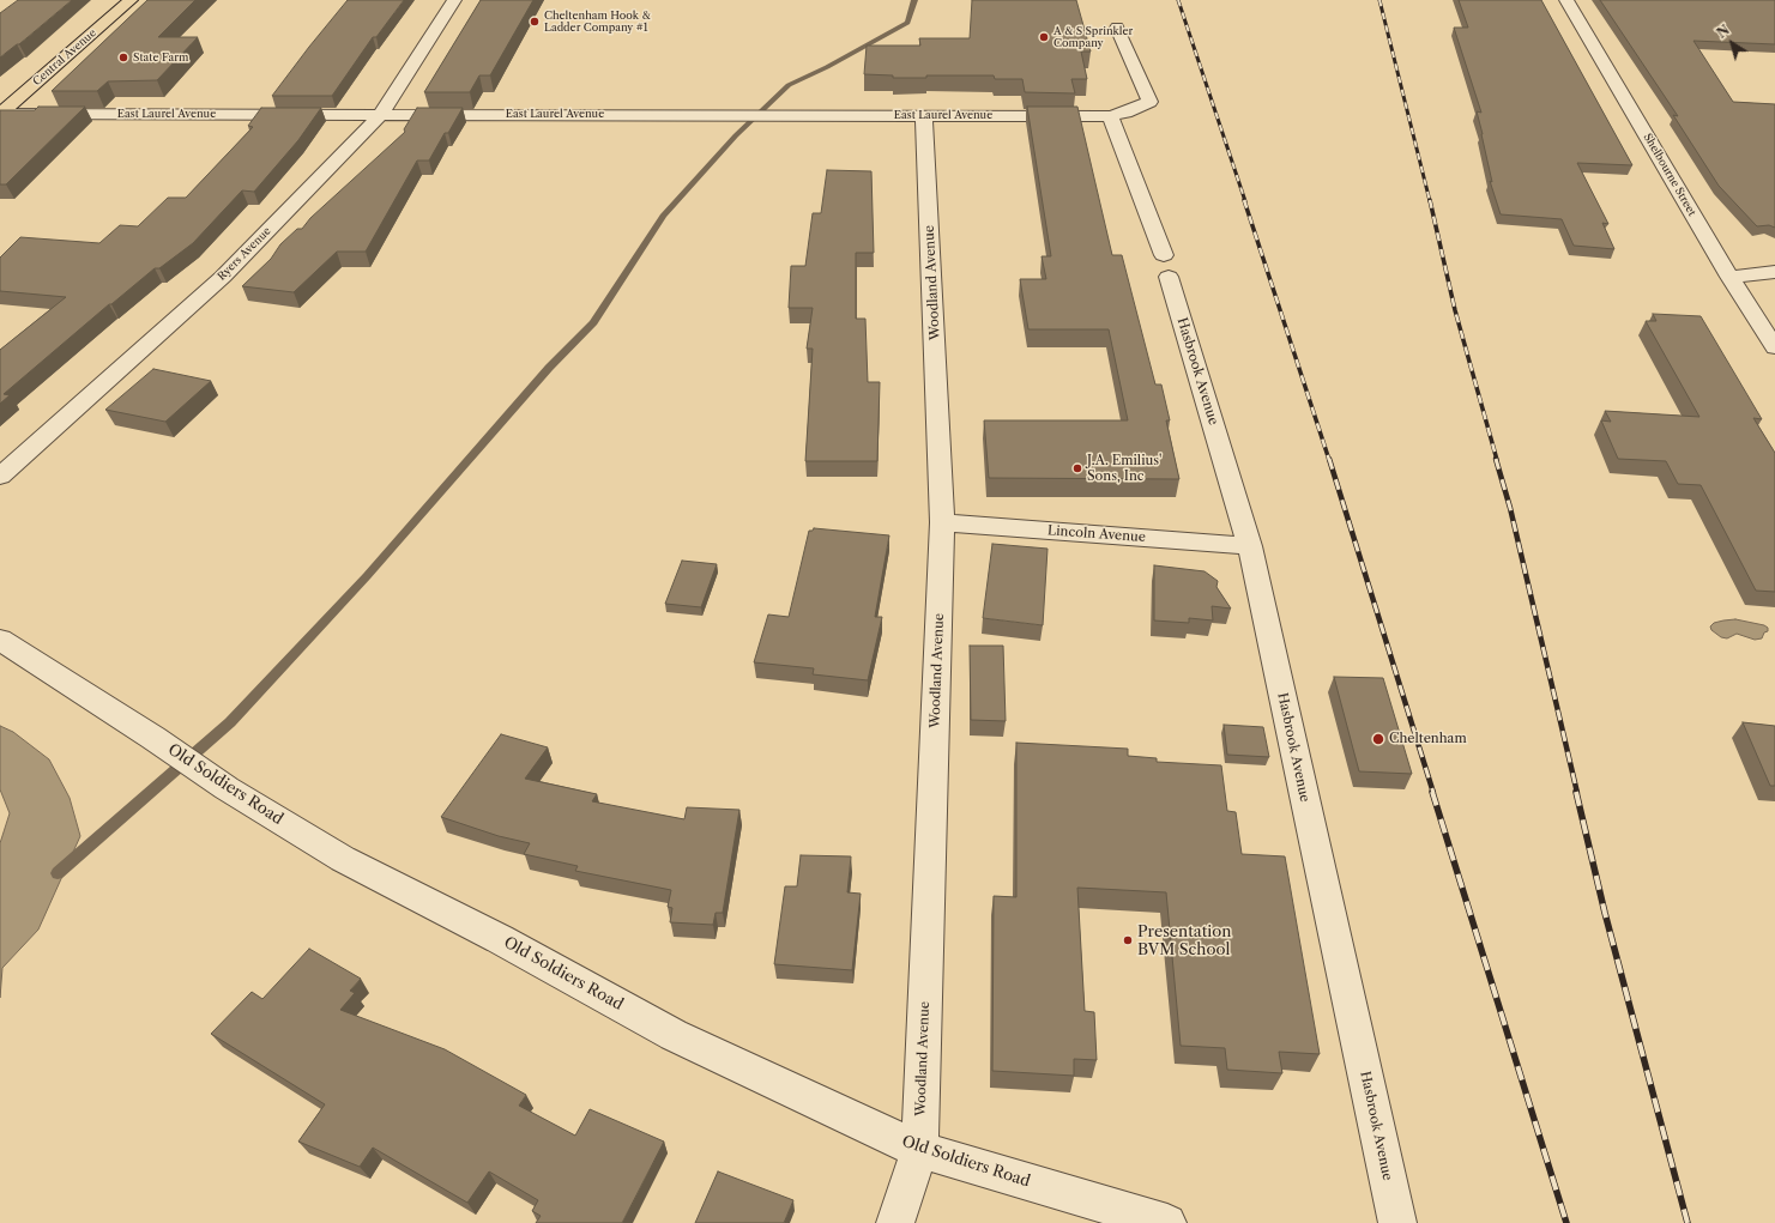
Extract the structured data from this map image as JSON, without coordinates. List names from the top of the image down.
{
  "streets": {
    "main road": ["Central Avenue"],
    "street": [
      "East Laurel Avenue",
      "Shelbourne Street",
      "Ryers Avenue",
      "Woodland Avenue",
      "Hasbrook Avenue",
      "Lincoln Avenue",
      "Old Soldiers Road"
    ]
  },
  "crossings": [
    ["Central Avenue", "East Laurel Avenue"],
    ["East Laurel Avenue", "Ryers Avenue"],
    ["East Laurel Avenue", "Woodland Avenue"],
    ["Woodland Avenue", "Lincoln Avenue"],
    ["Woodland Avenue", "Old Soldiers Road"],
    ["Hasbrook Avenue", "Lincoln Avenue"]
  ],
  "places": [
    "Cheltenham Hook & Ladder Company #1",
    "A & S Sprinkler Company",
    "State Farm",
    "J.A. Emilius' Sons, Inc",
    "Cheltenham",
    "Presentation BVM School"
  ],
  "north": "top left"
}
